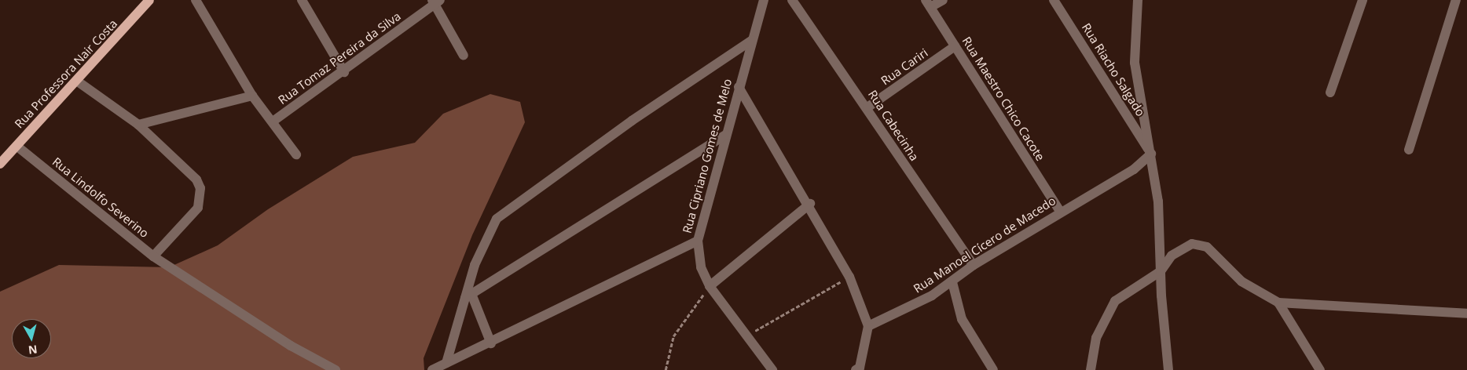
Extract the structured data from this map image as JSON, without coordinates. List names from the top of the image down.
{
  "streets": {
    "main road": ["Rua Professora Nair Costa"],
    "street": [
      "Rua Tomaz Pereira da Silva",
      "Rua Cariri",
      "Rua Riacho Salgado",
      "Rua Maestro Chico Cacote",
      "Rua Cabecinha",
      "Rua Cipriano Gomes de Melo",
      "Rua Lindolfo Severino",
      "Rua Manoel Cícero de Macedo"
    ]
  },
  "crossings": [
    ["Rua Cariri", "Rua Maestro Chico Cacote"],
    ["Rua Cariri", "Rua Cabecinha"],
    ["Rua Riacho Salgado", "Rua Manoel Cícero de Macedo"],
    ["Rua Professora Nair Costa", "Rua Lindolfo Severino"],
    ["Rua Maestro Chico Cacote", "Rua Manoel Cícero de Macedo"],
    ["Rua Cabecinha", "Rua Manoel Cícero de Macedo"]
  ],
  "north": "bottom"
}
